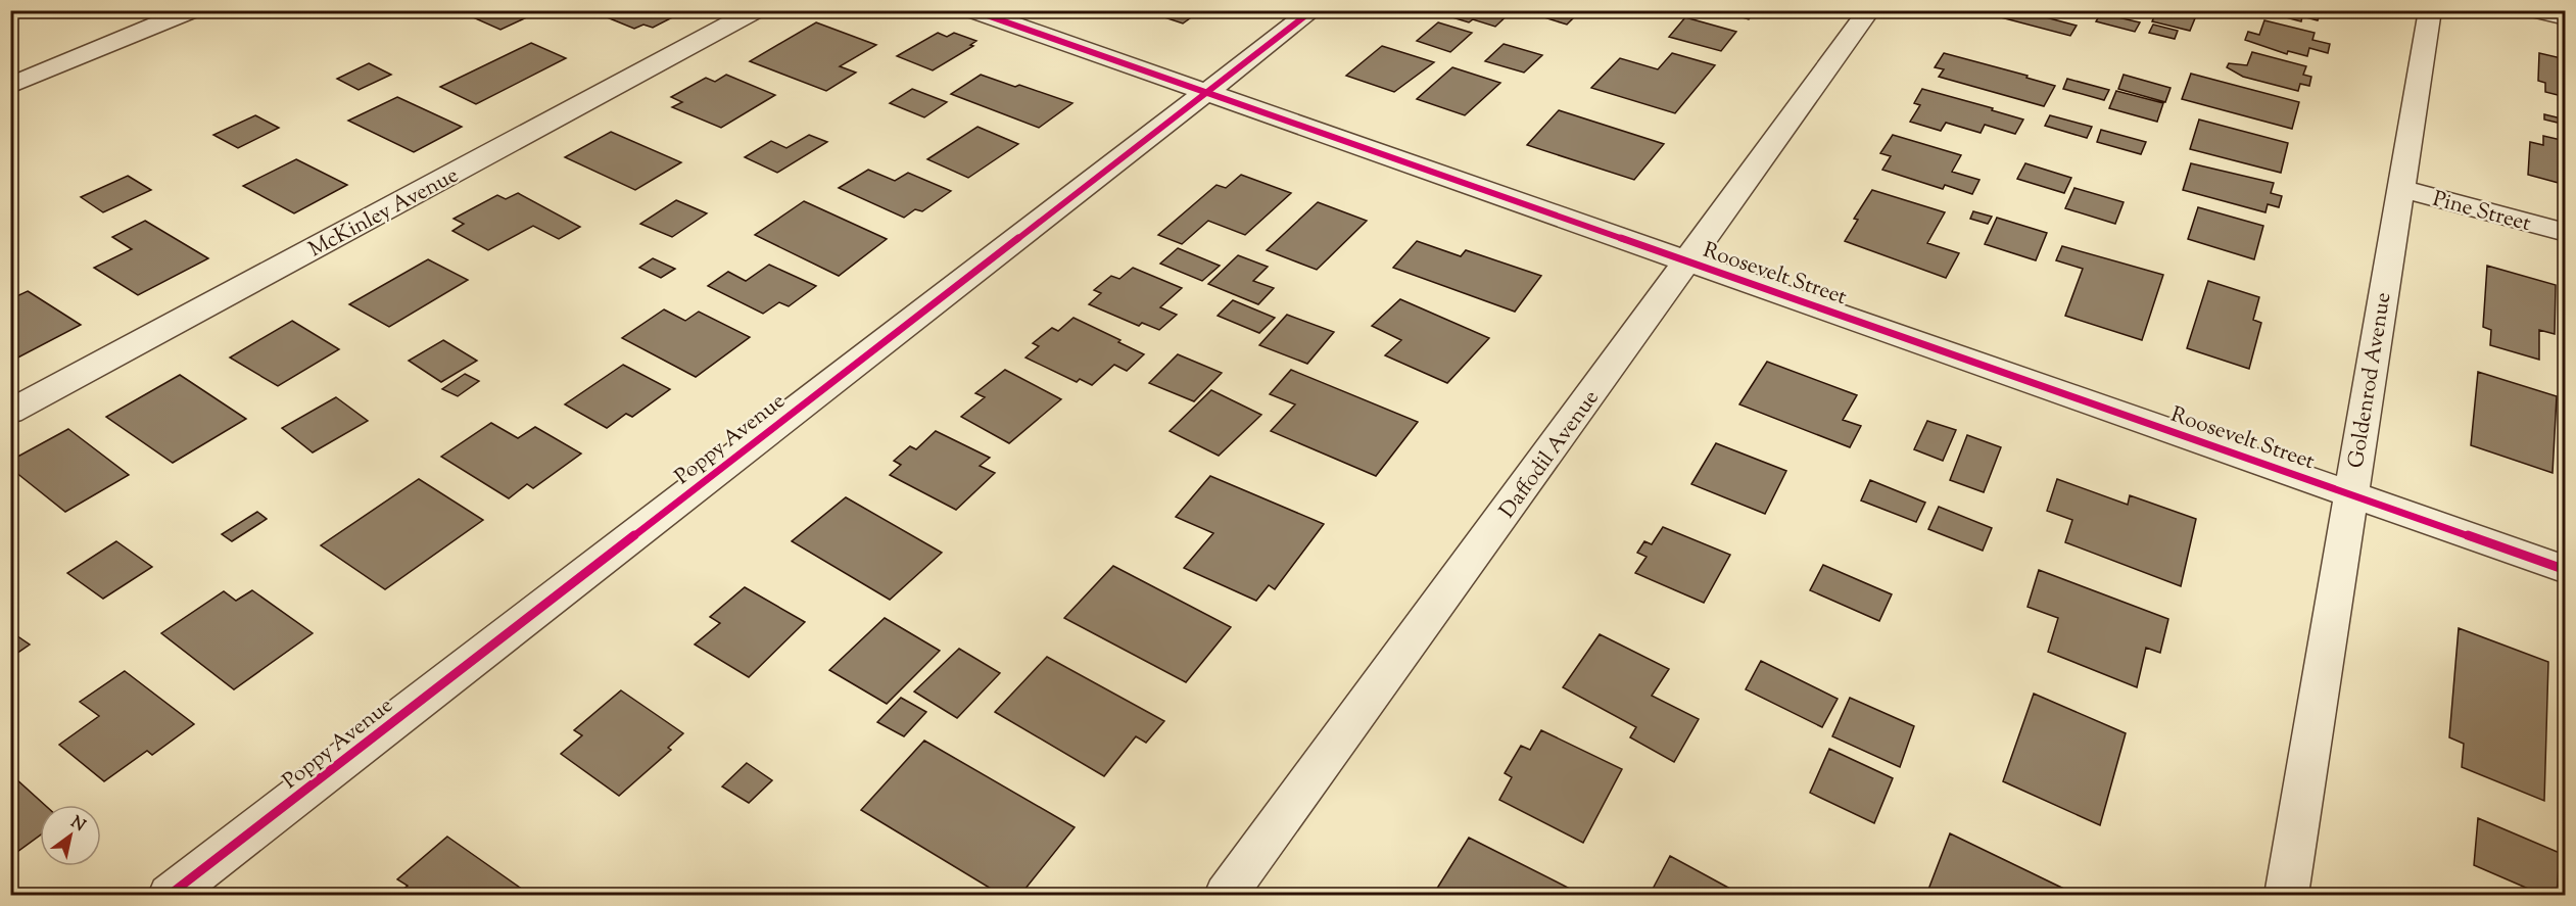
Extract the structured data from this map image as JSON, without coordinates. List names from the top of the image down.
{
  "streets": {
    "street": [
      "Pine Street",
      "McKinley Avenue",
      "Roosevelt Street",
      "Goldenrod Avenue",
      "Poppy Avenue",
      "Daffodil Avenue"
    ]
  },
  "crossings": [
    ["Pine Street", "Goldenrod Avenue"],
    ["Roosevelt Street", "Goldenrod Avenue"],
    ["Roosevelt Street", "Poppy Avenue"],
    ["Roosevelt Street", "Daffodil Avenue"]
  ],
  "north": "top right"
}
